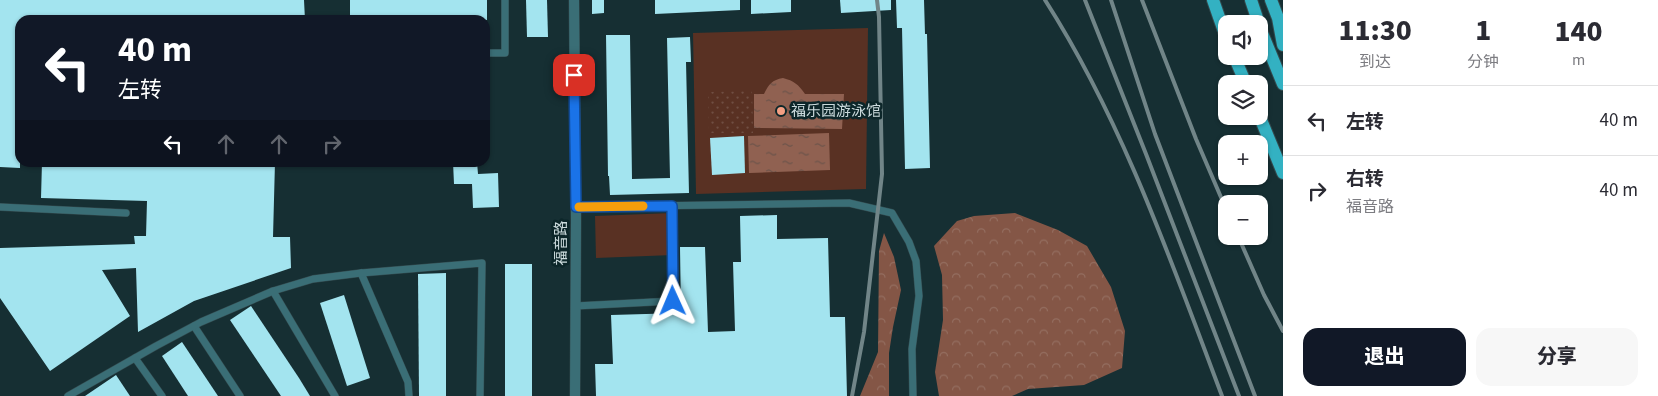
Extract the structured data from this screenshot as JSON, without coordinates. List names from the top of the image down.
{
  "streets": {
    "street": ["福音路"]
  },
  "places": ["福乐园游泳馆"],
  "page": {
    "eta": [
      "11:30",
      "到达",
      "1",
      "分钟",
      "140",
      "m"
    ],
    "map_buttons": ["+", "−"],
    "turn": ["40 m", "左转"],
    "list": [
      {
        "name": "左转",
        "value": "40 m"
      },
      {
        "name": "右转",
        "note": "福音路",
        "value": "40 m"
      }
    ],
    "buttons": ["退出", "分享"]
  }
}
